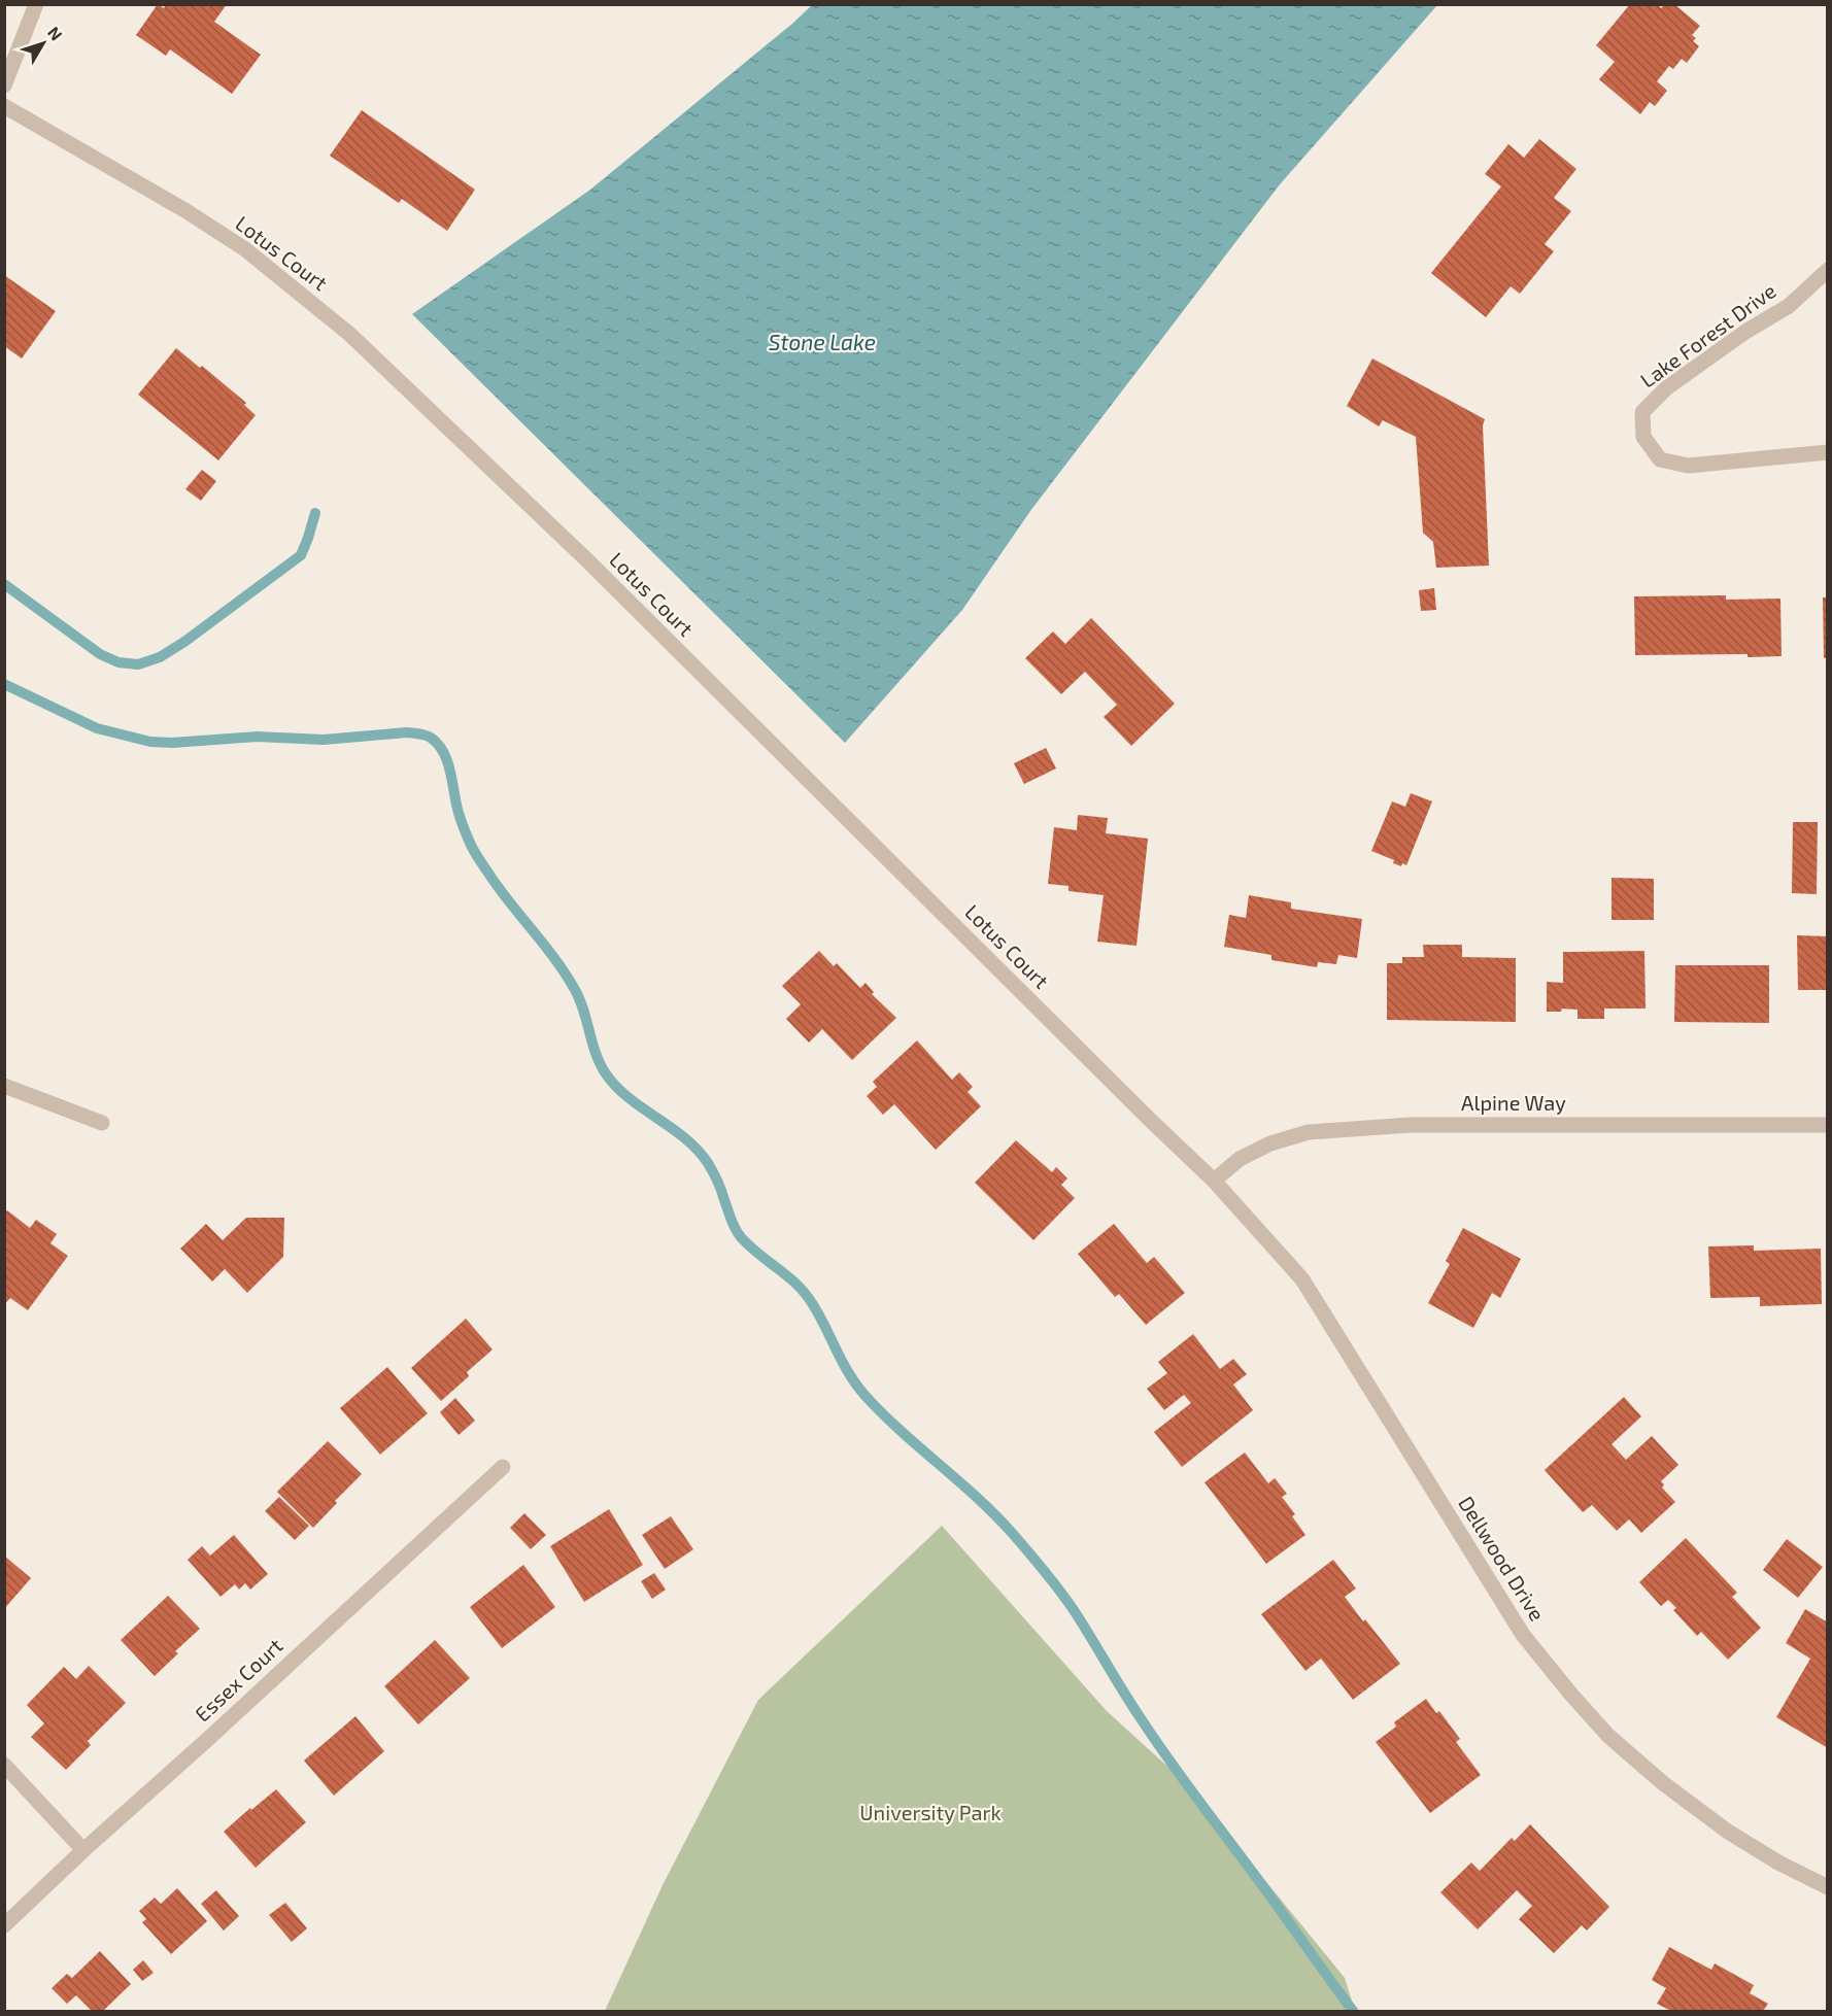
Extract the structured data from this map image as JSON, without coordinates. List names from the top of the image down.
{
  "streets": {
    "street": [
      "Lotus Court",
      "Lake Forest Drive",
      "Alpine Way",
      "Dellwood Drive",
      "Essex Court"
    ]
  },
  "crossings": [
    ["Lotus Court", "Alpine Way"],
    ["Lotus Court", "Dellwood Drive"],
    ["Alpine Way", "Dellwood Drive"]
  ],
  "water": ["Stone Lake"],
  "parks": ["University Park"],
  "north": "top right"
}
